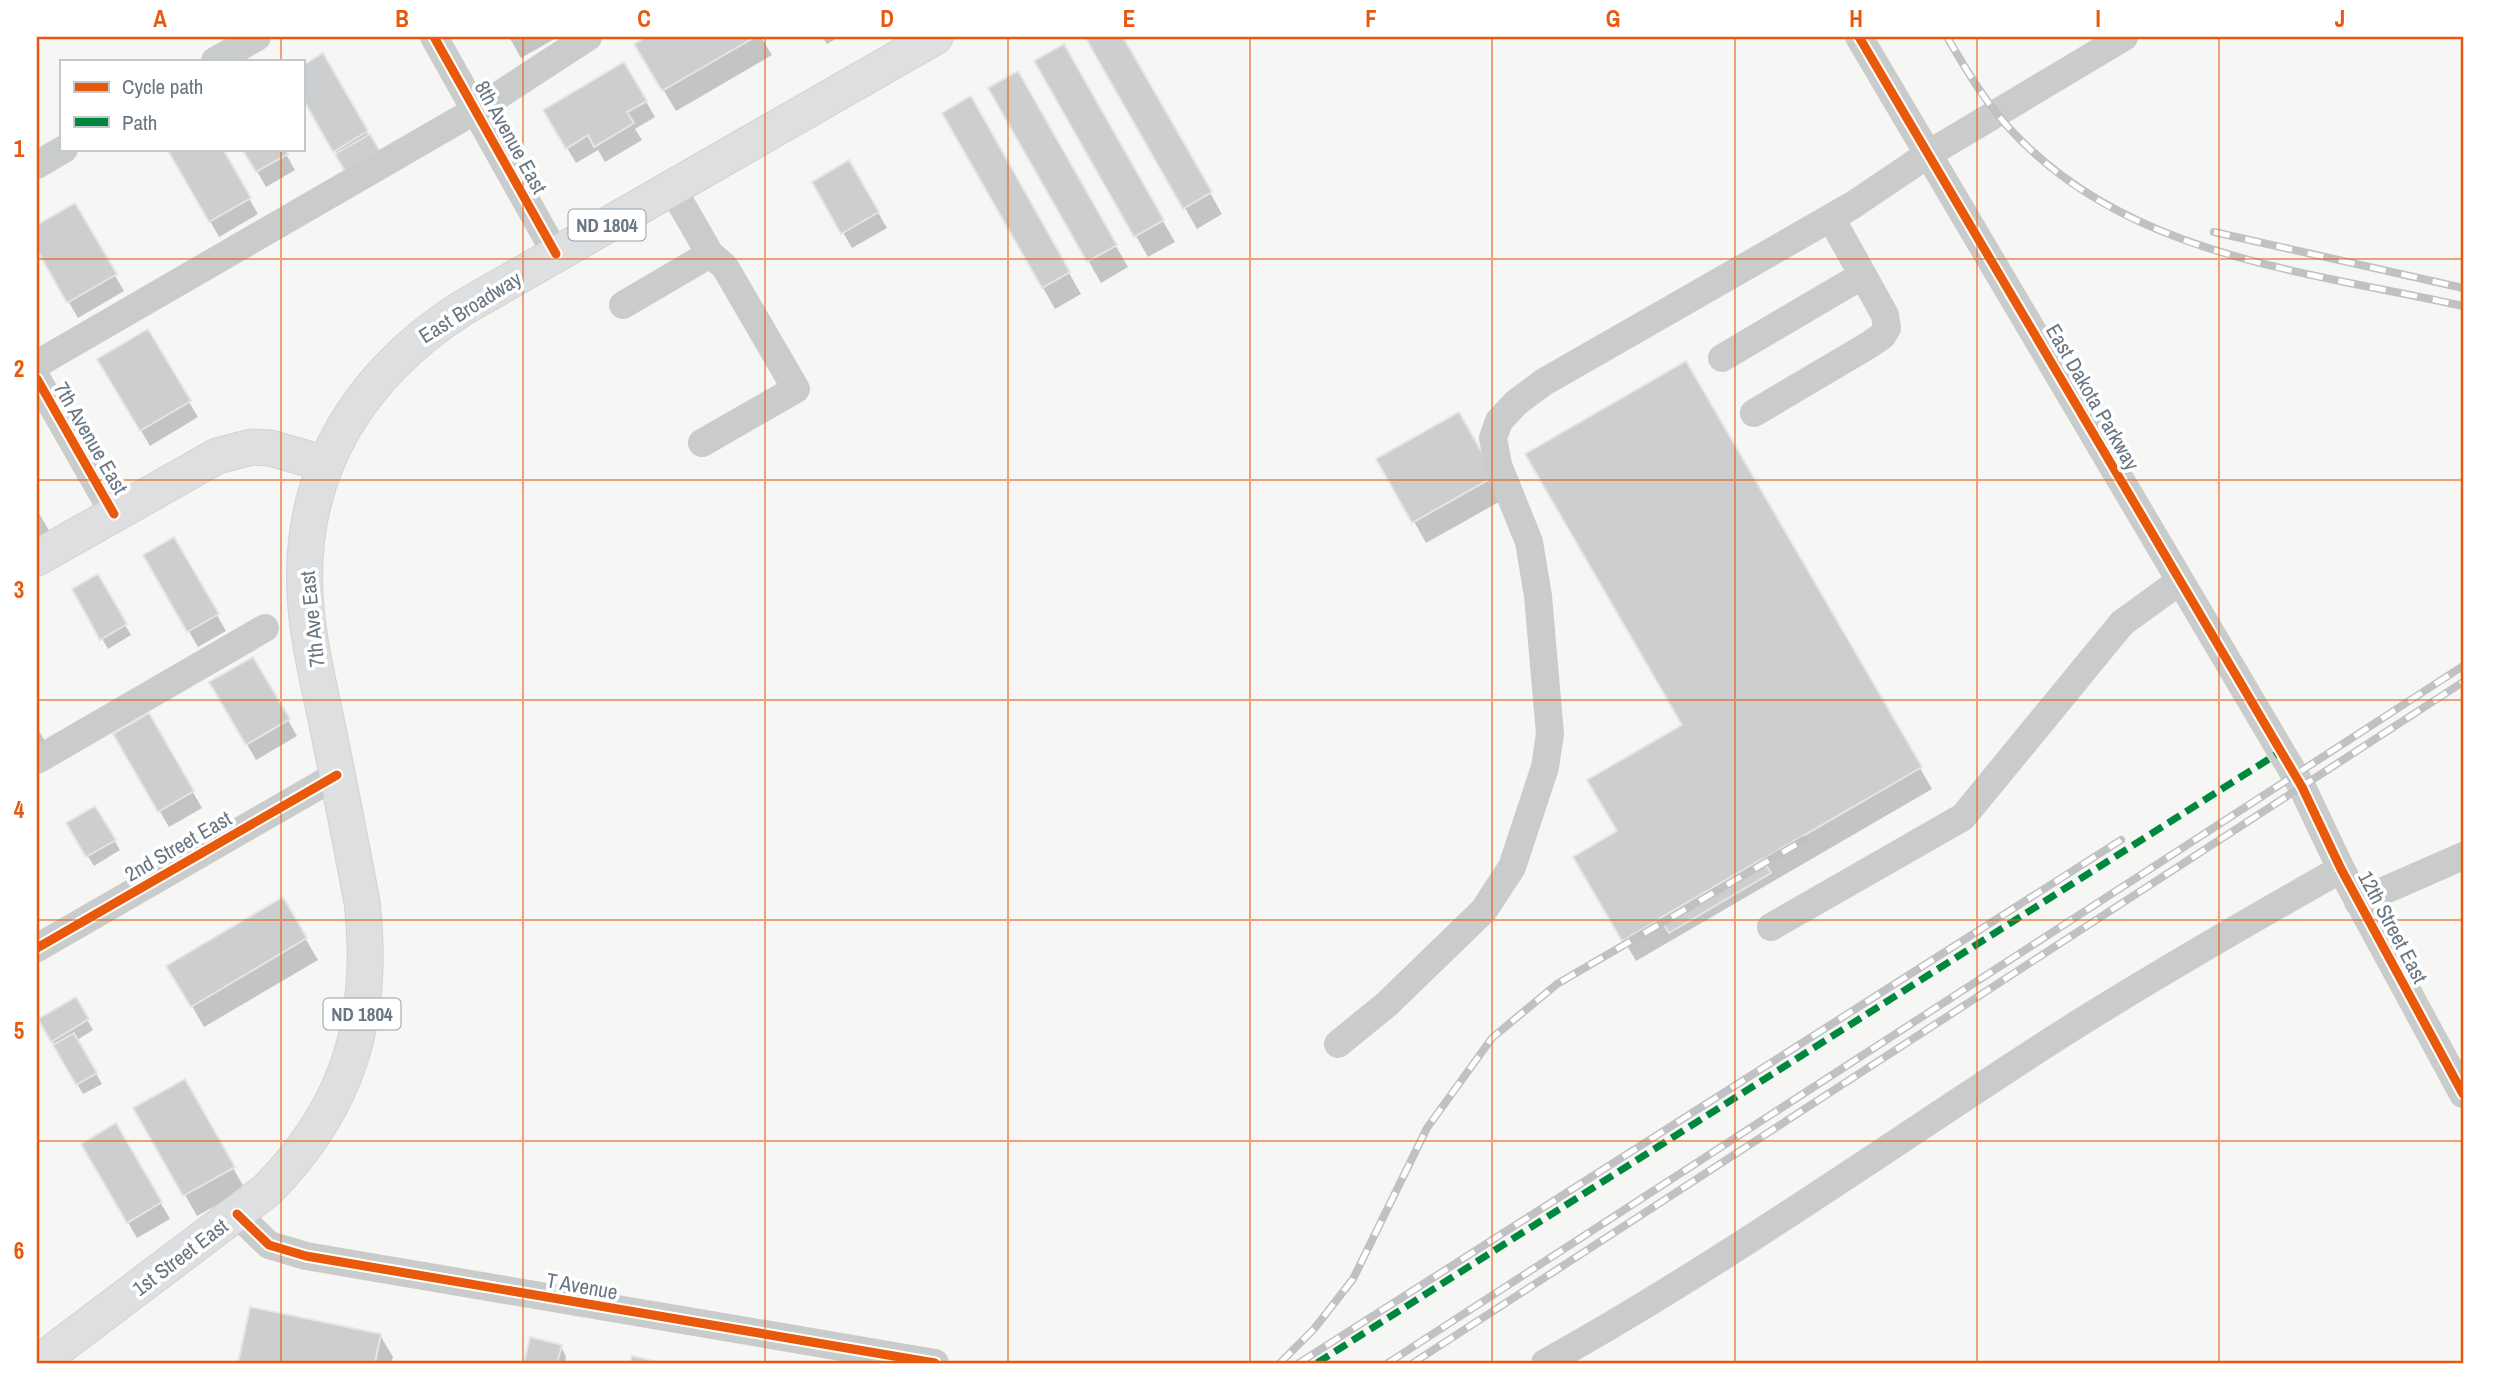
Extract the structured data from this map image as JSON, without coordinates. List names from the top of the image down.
{
  "streets": {
    "main road": [
      "ND 1804",
      "East Broadway",
      "7th Ave East",
      "1st Street East"
    ],
    "street": [
      "8th Avenue East",
      "East Dakota Parkway",
      "7th Avenue East",
      "2nd Street East",
      "12th Street East",
      "T Avenue"
    ]
  },
  "crossings": [
    ["8th Avenue East", "East Broadway"],
    ["East Broadway", "7th Ave East"],
    ["East Dakota Parkway", "12th Street East"],
    ["7th Ave East", "2nd Street East"],
    ["7th Ave East", "1st Street East"],
    ["2nd Street East", "1st Street East"],
    ["1st Street East", "T Avenue"]
  ],
  "legend": ["Cycle path", "Path"],
  "grid": {
    "columns": [
      "A",
      "B",
      "C",
      "D",
      "E",
      "F",
      "G",
      "H",
      "I",
      "J"
    ],
    "rows": [
      "1",
      "2",
      "3",
      "4",
      "5",
      "6"
    ]
  }
}
